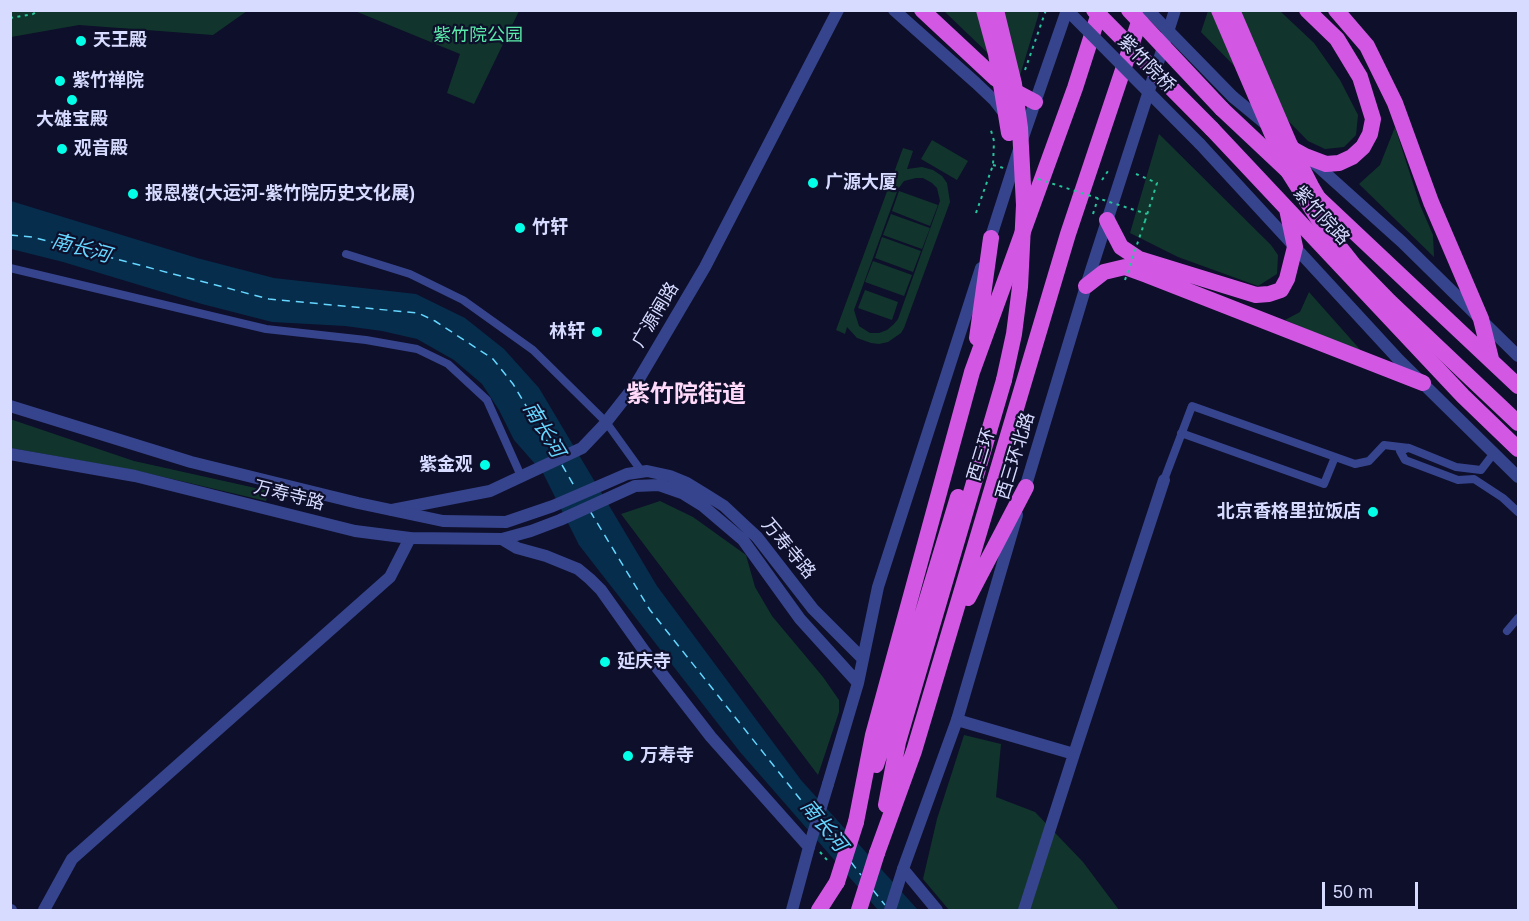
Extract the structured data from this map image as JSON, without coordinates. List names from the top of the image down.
{
  "streets": {
    "highway": ["紫竹院路", "西三环"],
    "street": [
      "紫竹院桥",
      "广源闸路",
      "西三环北路",
      "万寿寺路"
    ]
  },
  "crossings": [
    ["广源闸路", "万寿寺路"]
  ],
  "districts": ["紫竹院街道"],
  "water": ["南长河"],
  "parks": ["紫竹院公园"],
  "places": [
    "天王殿",
    "紫竹禅院",
    "大雄宝殿",
    "观音殿",
    "广源大厦",
    "报恩楼(大运河-紫竹院历史文化展)",
    "竹轩",
    "林轩",
    "紫金观",
    "北京香格里拉饭店",
    "延庆寺",
    "万寿寺"
  ],
  "scale_bar": "50 m"
}
